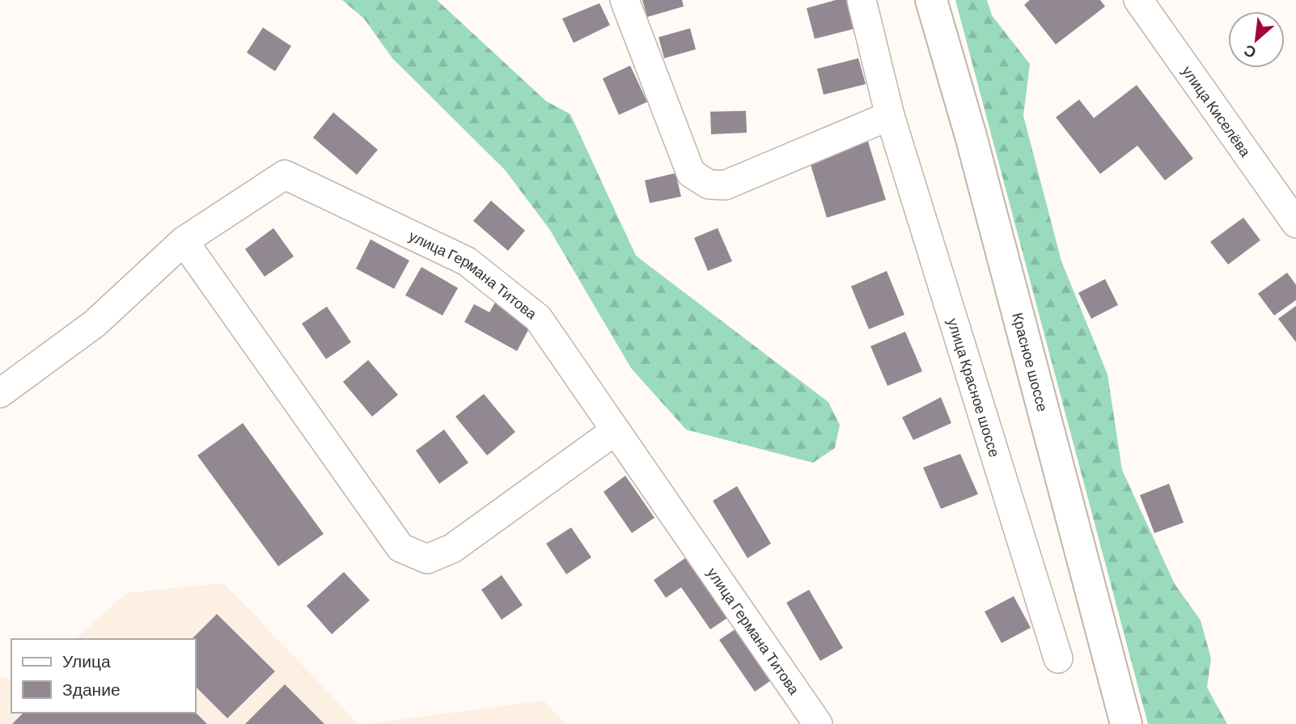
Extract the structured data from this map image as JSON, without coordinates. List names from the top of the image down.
{
  "streets": {
    "main road": ["Красное шоссе"],
    "street": ["улица Киселёва", "улица Германа Титова", "улица Красное шоссе"]
  },
  "legend": ["Улица", "Здание"],
  "north": "bottom left"
}
